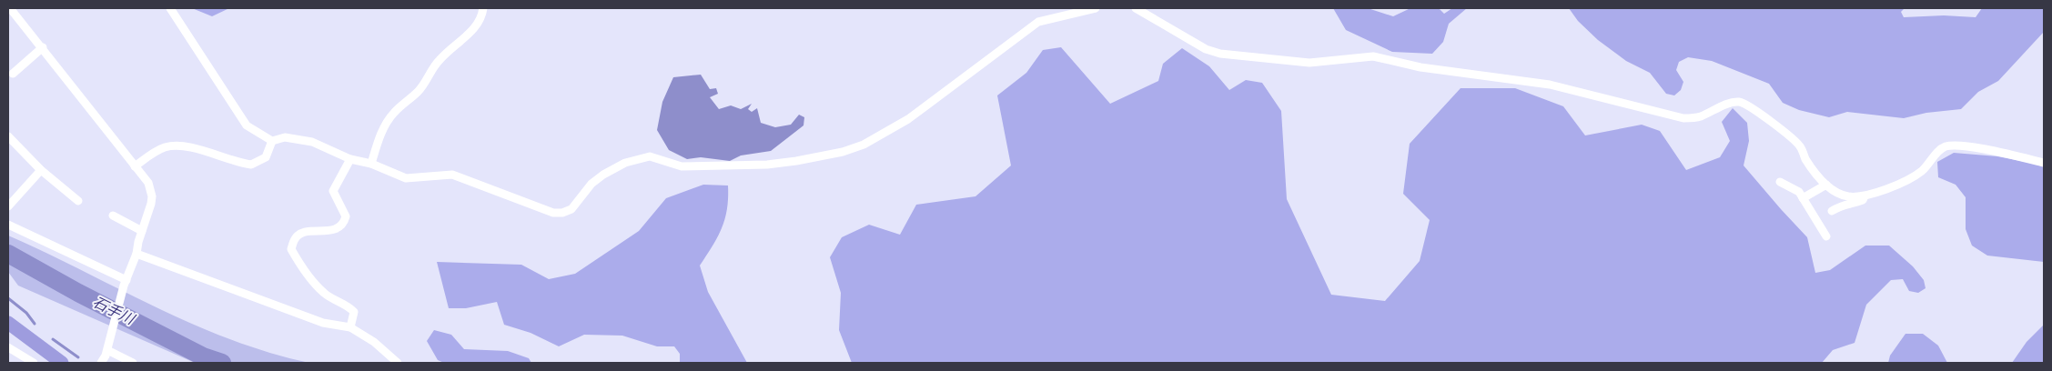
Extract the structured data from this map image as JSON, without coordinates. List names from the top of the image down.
{
  "water": ["石手川"]
}
